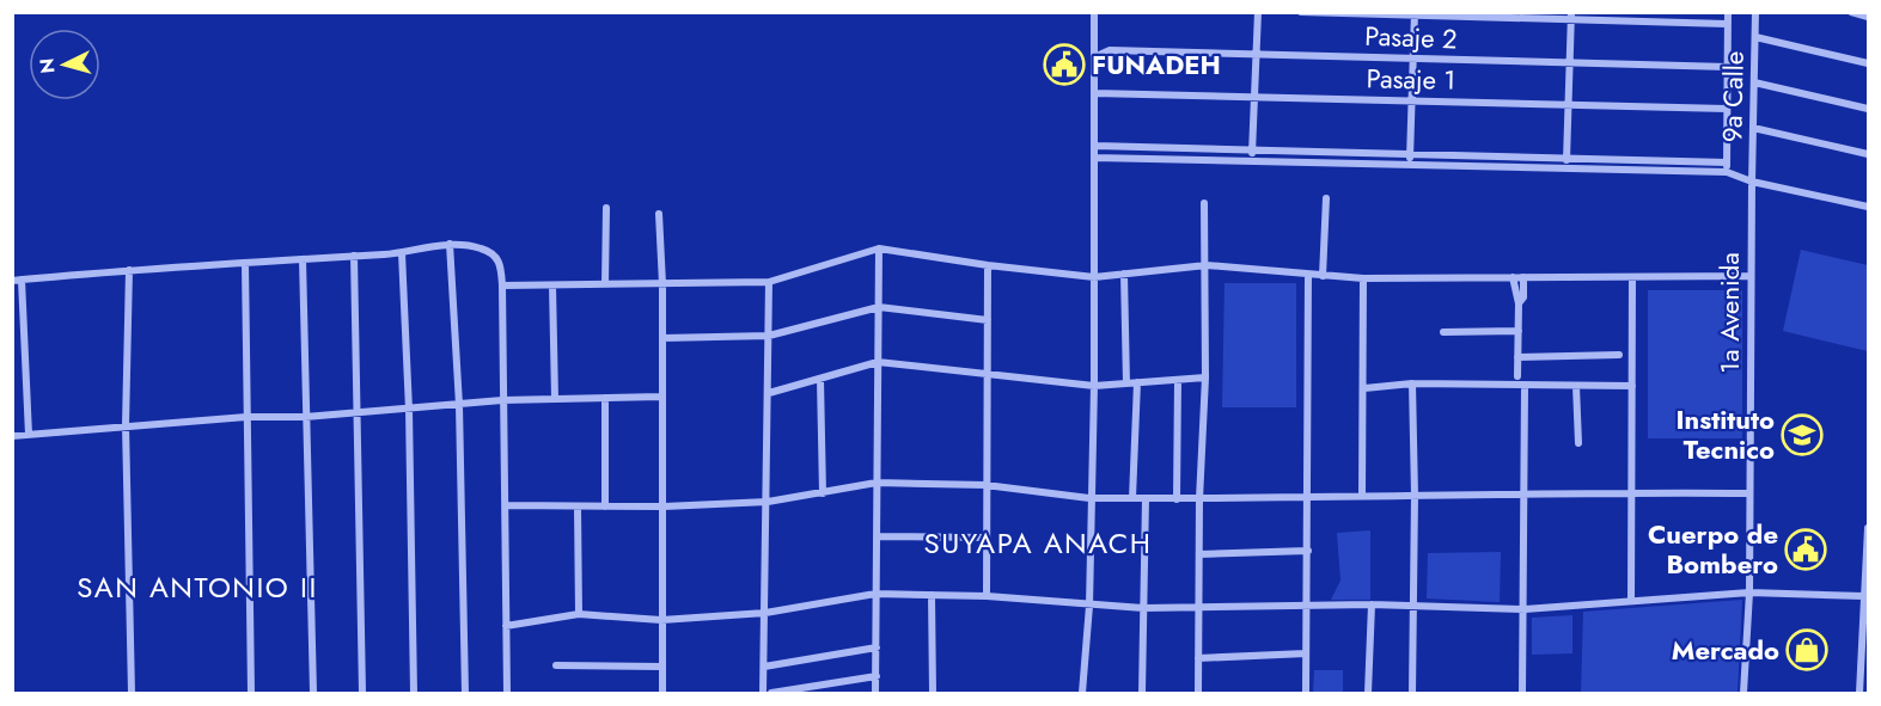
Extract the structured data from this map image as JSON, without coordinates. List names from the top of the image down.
{
  "streets": {
    "street": [
      "Pasaje 2",
      "Pasaje 1",
      "9a Calle",
      "1a Avenida"
    ]
  },
  "crossings": [
    ["9a Calle", "1a Avenida"]
  ],
  "districts": ["SUYAPA ANACH", "SAN ANTONIO II"],
  "places": {
    "public building": ["FUNADEH", "Cuerpo de Bombero"],
    "school or university": ["Instituto Tecnico"],
    "shop": ["Mercado"]
  },
  "north": "left"
}
